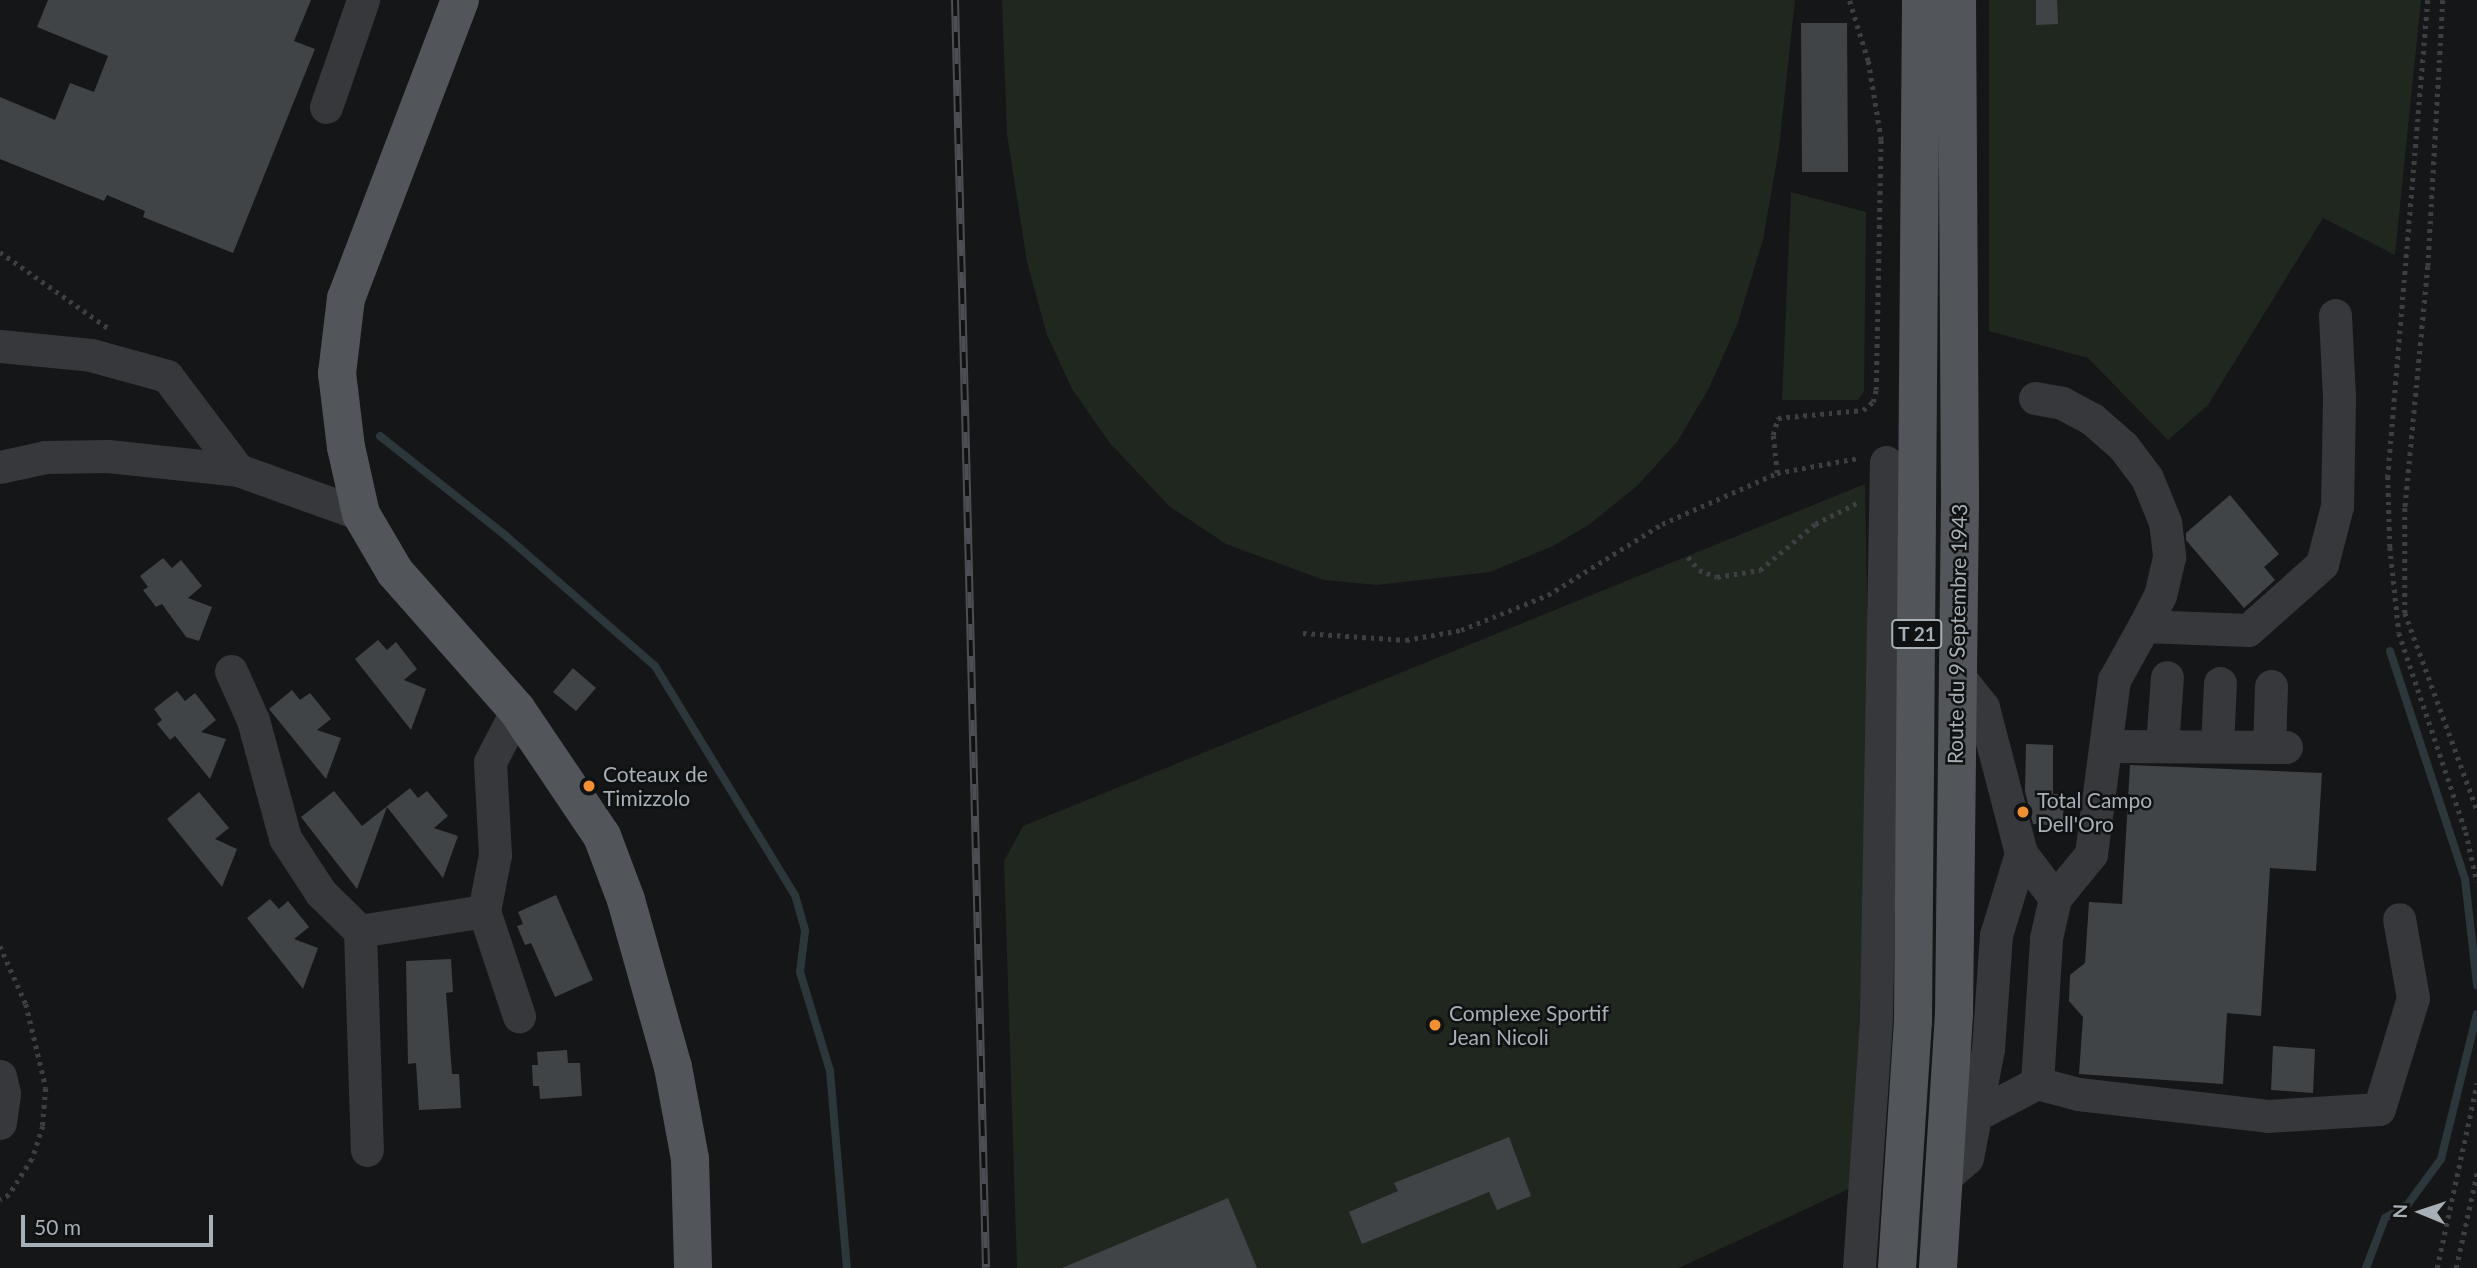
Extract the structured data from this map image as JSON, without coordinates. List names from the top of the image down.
{
  "streets": {
    "main road": ["T 21", "Route du 9 Septembre 1943"]
  },
  "places": ["Coteaux de Timizzolo", "Total Campo Dell'Oro", "Complexe Sportif Jean Nicoli"],
  "scale_bar": "50 m",
  "north": "left"
}
